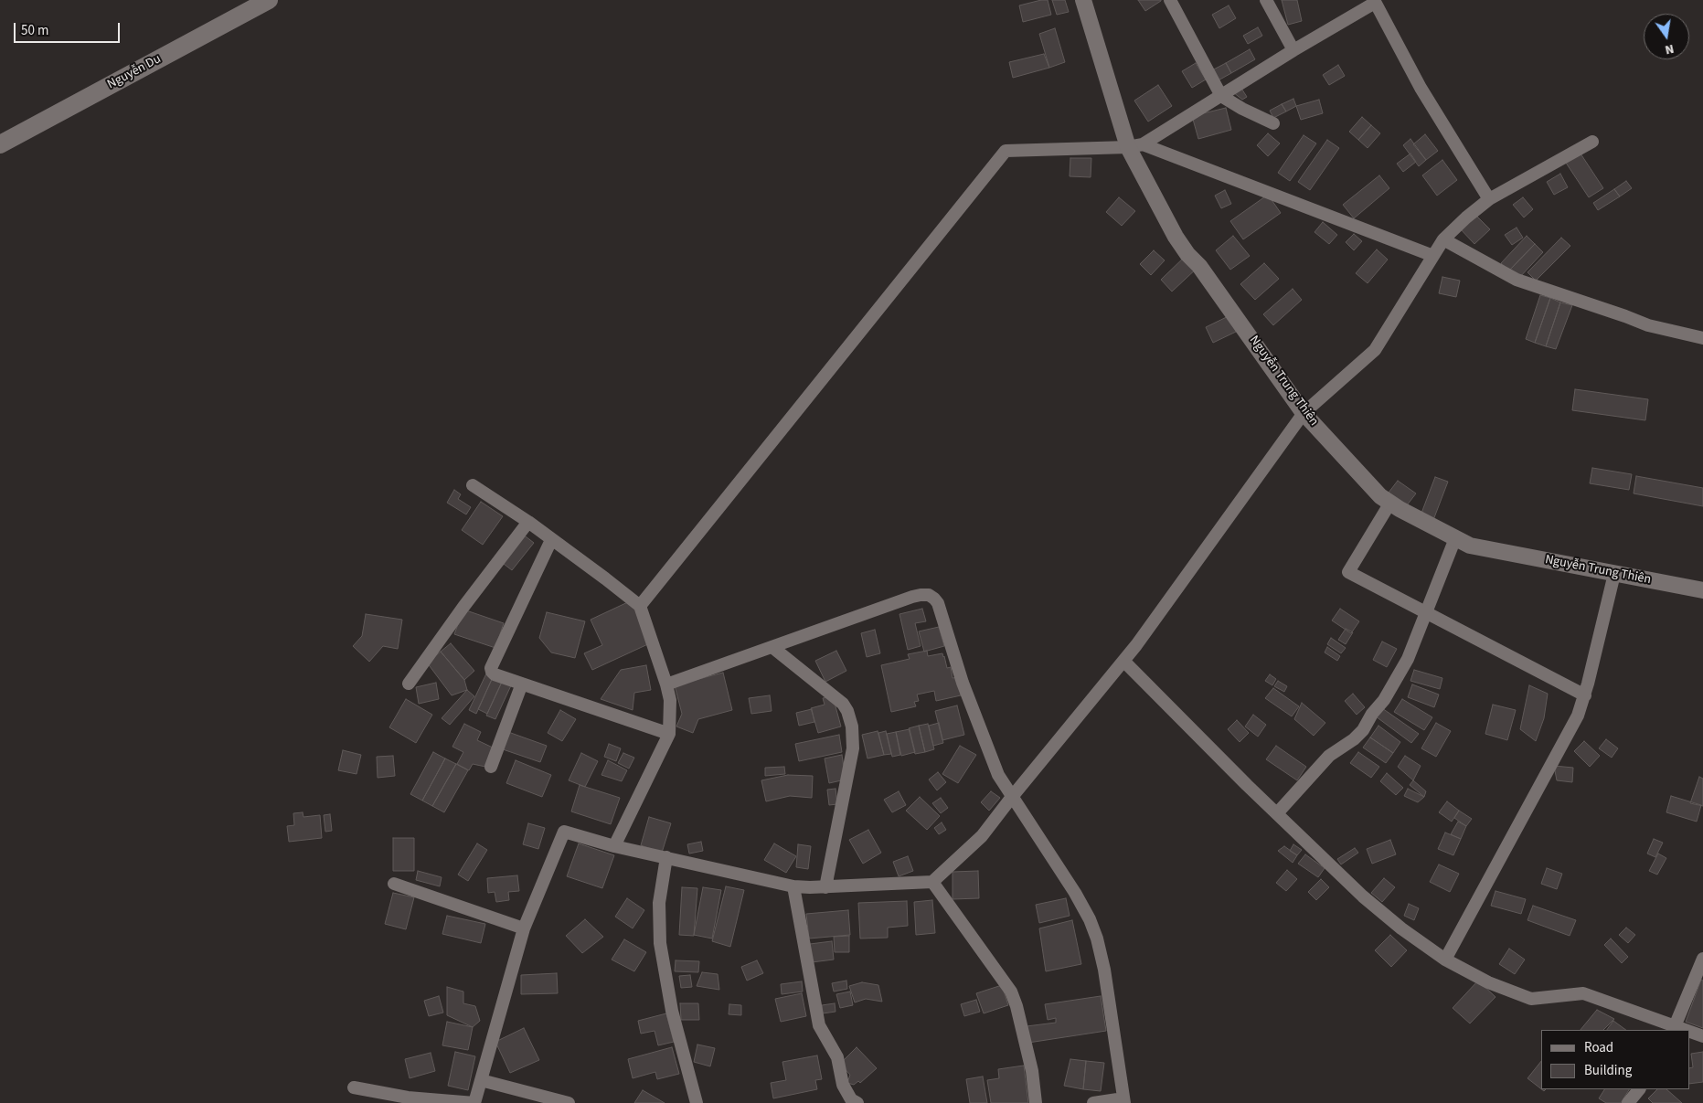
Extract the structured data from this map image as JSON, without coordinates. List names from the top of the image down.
{
  "streets": {
    "main road": ["Nguyễn Du"],
    "street": ["Nguyễn Trung Thiên"]
  },
  "legend": ["Road", "Building"],
  "scale_bar": "50 m",
  "north": "bottom"
}
